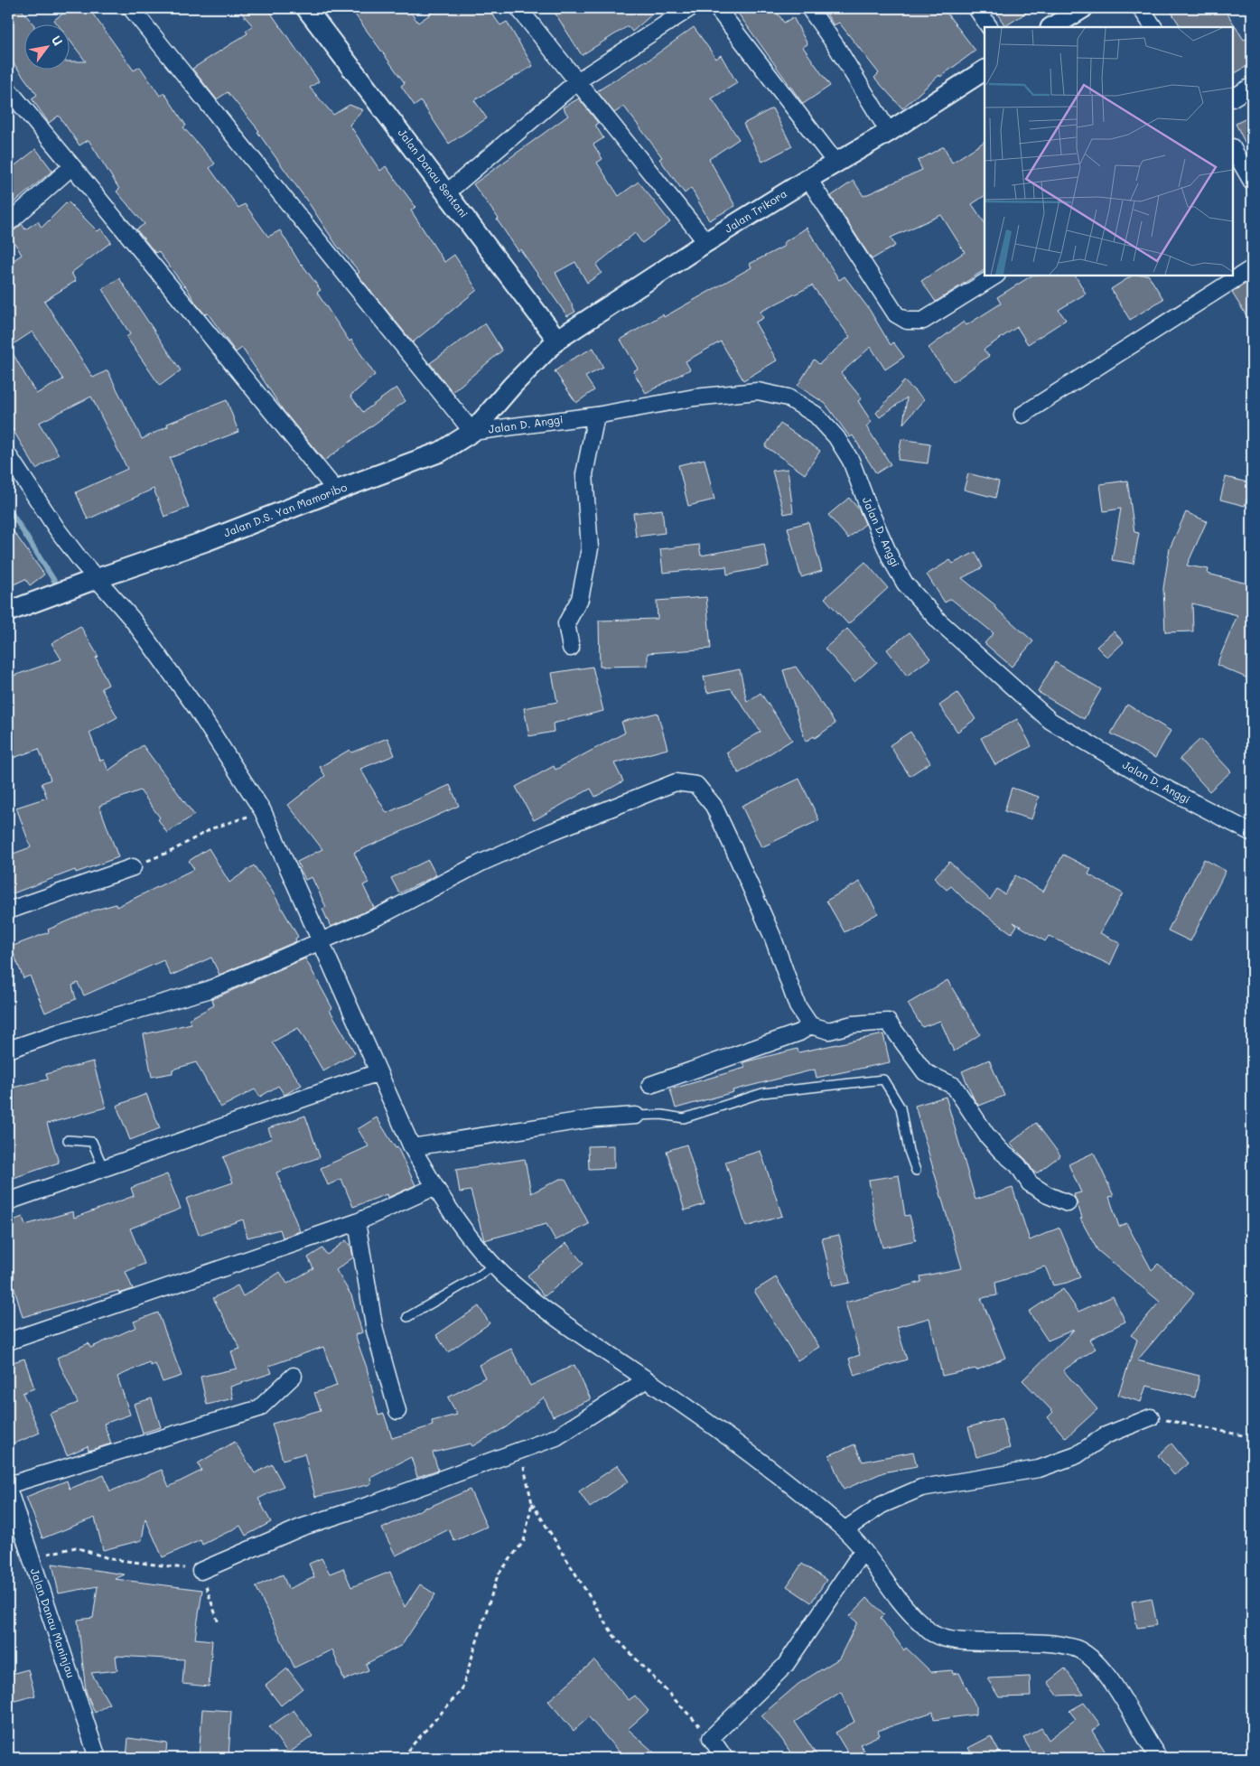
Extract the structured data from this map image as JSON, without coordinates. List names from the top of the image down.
{
  "streets": {
    "street": [
      "Jalan Danau Sentani",
      "Jalan Trikora",
      "Jalan D. Anggi",
      "Jalan D.S. Yan Mamoribo",
      "Jalan Danau Maninjau"
    ]
  },
  "crossings": [
    ["Jalan Danau Sentani", "Jalan Trikora"],
    ["Jalan Trikora", "Jalan D.S. Yan Mamoribo"],
    ["Jalan D. Anggi", "Jalan D.S. Yan Mamoribo"]
  ],
  "north": "top right"
}
